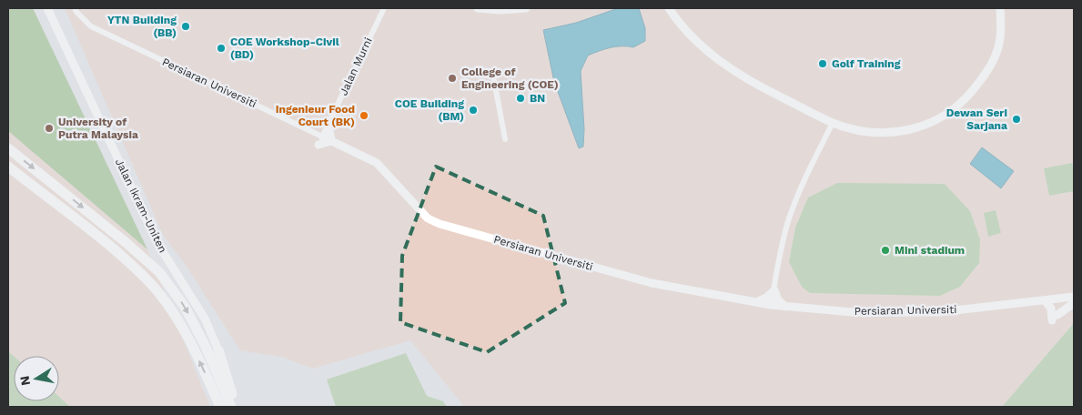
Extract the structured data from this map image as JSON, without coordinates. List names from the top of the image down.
{
  "streets": {
    "street": ["Jalan Murni", "Persiaran Universiti", "Jalan Ikram-Uniten"]
  },
  "crossings": [
    ["Jalan Murni", "Persiaran Universiti"]
  ],
  "places": [
    "YTN Building (BB)",
    "COE Workshop-Civil (BD)",
    "Golf Training",
    "College of Engineering (COE)",
    "BN",
    "COE Building (BM)",
    "Ingenieur Food Court (BK)",
    "Dewan Seri Sarjana",
    "University of Putra Malaysia",
    "Mini stadium"
  ],
  "north": "left"
}
